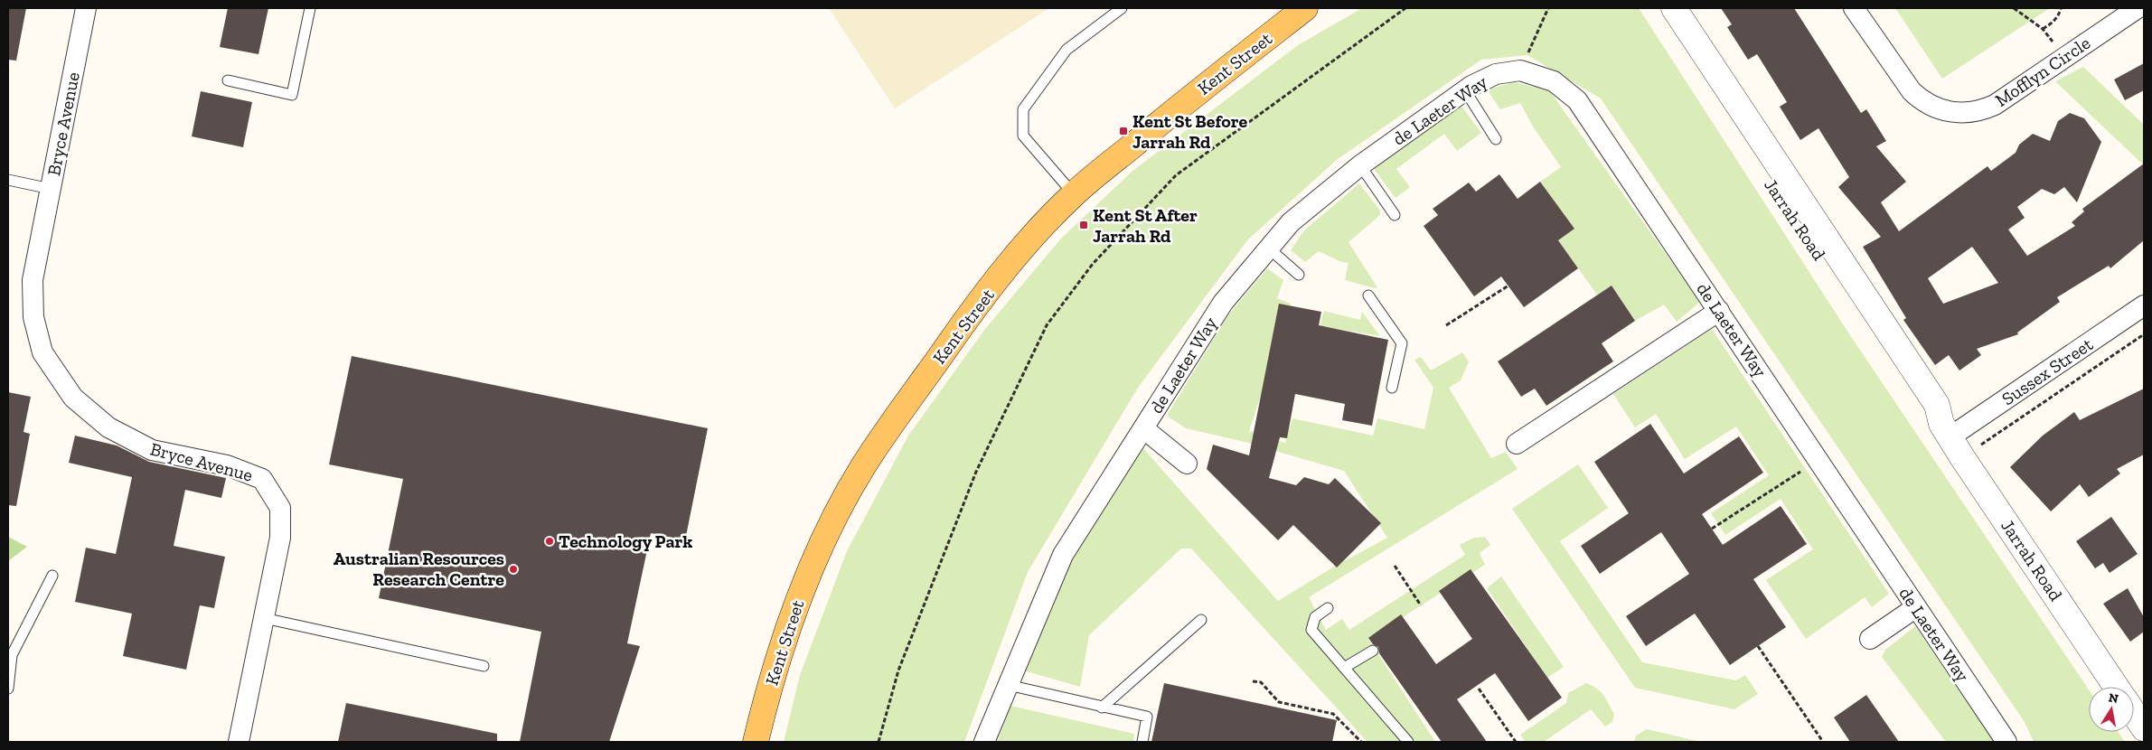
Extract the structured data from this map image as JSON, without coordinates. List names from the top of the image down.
{
  "streets": {
    "main road": ["Kent Street"],
    "street": [
      "Mofflyn Circle",
      "de Laeter Way",
      "Bryce Avenue",
      "Jarrah Road",
      "Sussex Street"
    ]
  },
  "crossings": [
    ["Jarrah Road", "Sussex Street"]
  ],
  "places": {
    "transit": ["Kent St Before Jarrah Rd", "Kent St After Jarrah Rd"],
    "other": ["Technology Park", "Australian Resources Research Centre"]
  },
  "north": "top"
}
